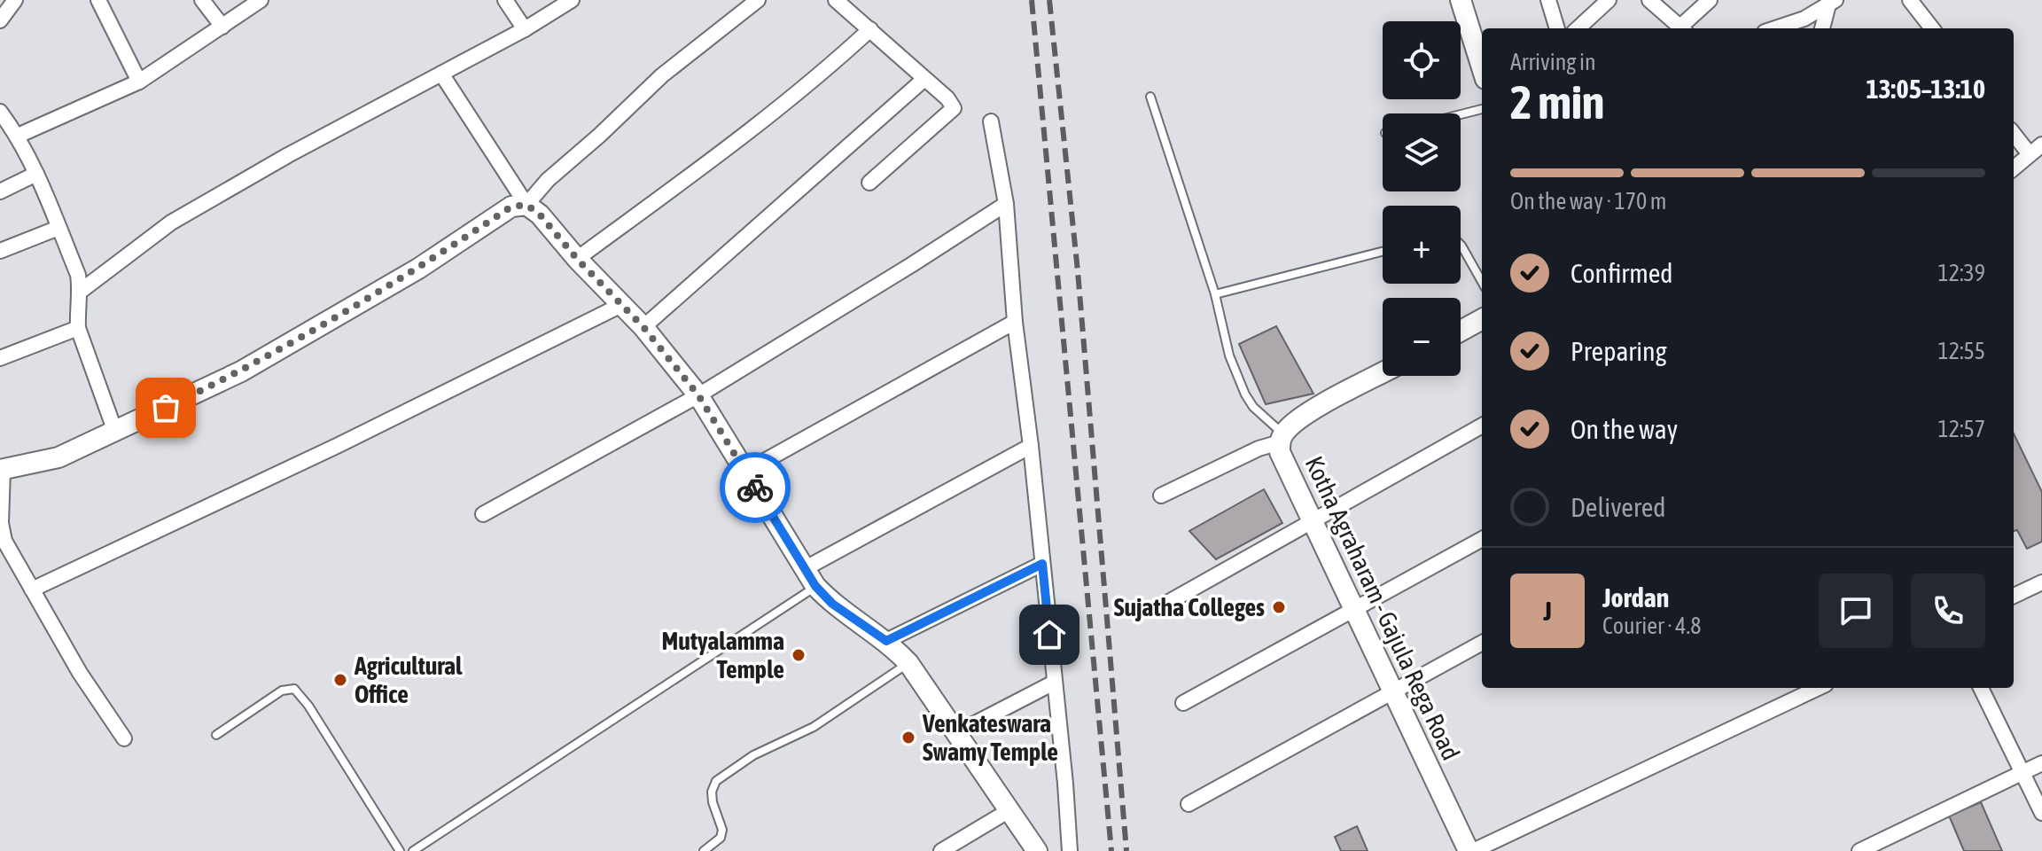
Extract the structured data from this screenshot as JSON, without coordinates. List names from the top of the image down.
{
  "streets": {
    "street": ["Kotha Agraharam - Gajula Rega Road"]
  },
  "places": [
    "Sujatha Colleges",
    "Mutyalamma Temple",
    "Agricultural Office",
    "Venkateswara Swamy Temple"
  ],
  "page": {
    "map_buttons": ["+", "−"],
    "heading": ["2 min", "Arriving in", "13:05–13:10"],
    "panel": ["Jordan", "Courier · 4.8"],
    "bar": "On the way · 170 m",
    "list": [
      ["Confirmed", "12:39"],
      ["Preparing", "12:55"],
      ["On the way", "12:57"],
      "Delivered"
    ],
    "round": "J"
  }
}
